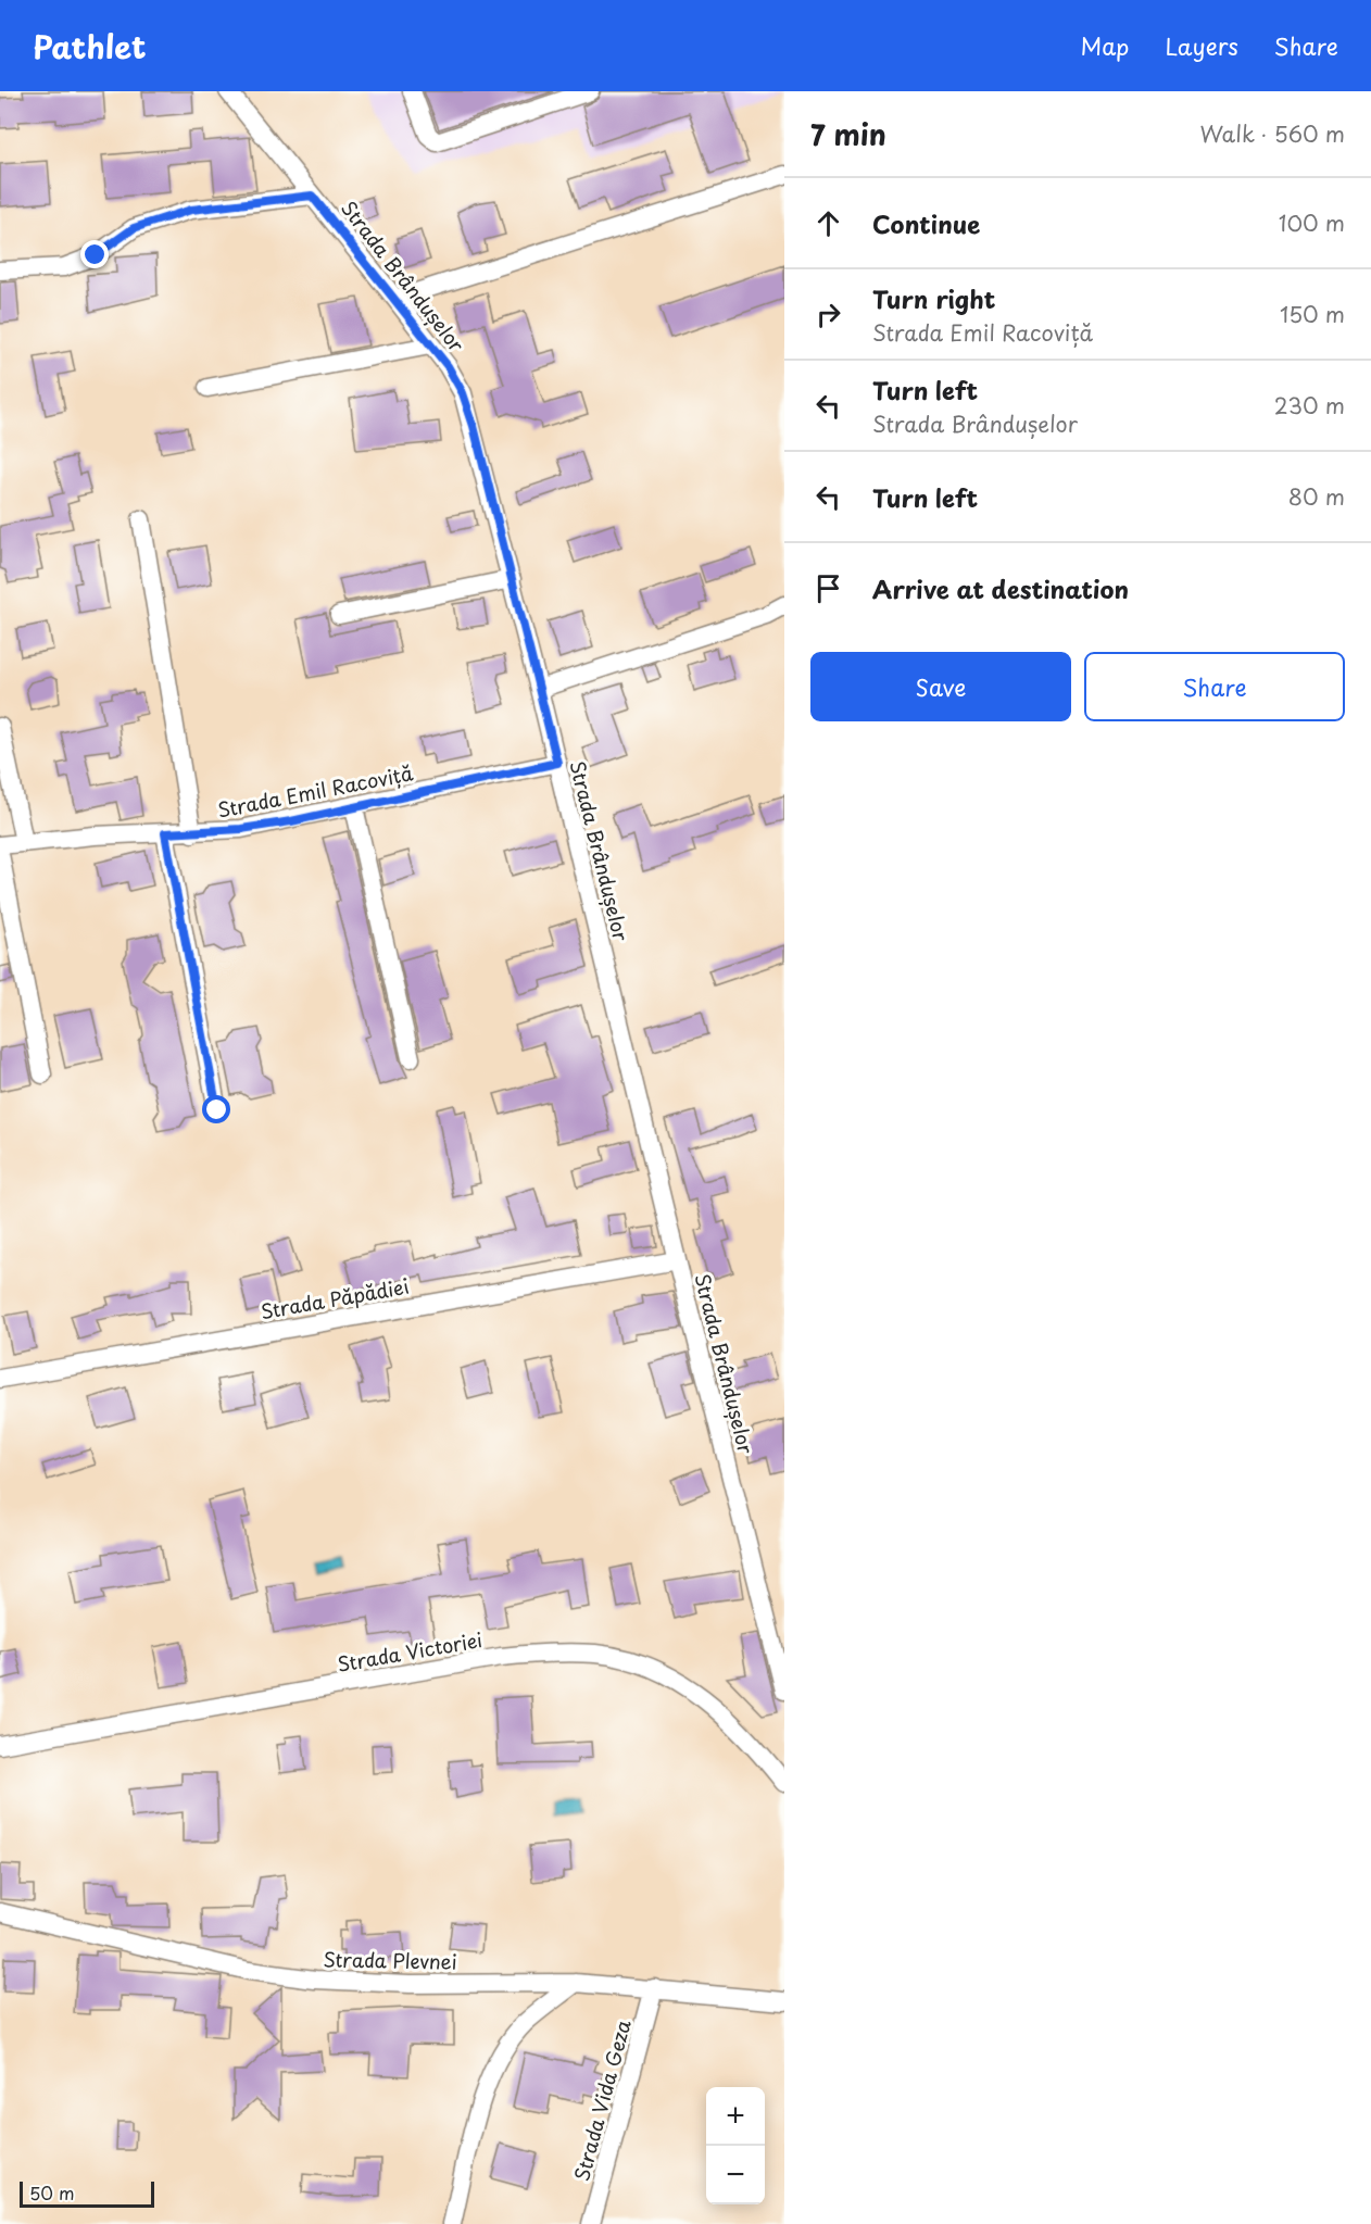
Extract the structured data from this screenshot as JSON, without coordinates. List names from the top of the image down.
{
  "streets": {
    "street": [
      "Strada Brândușelor",
      "Strada Emil Racoviță",
      "Strada Păpădiei",
      "Strada Victoriei",
      "Strada Plevnei",
      "Strada Vida Geza"
    ]
  },
  "crossings": [
    ["Strada Brândușelor", "Strada Emil Racoviță"],
    ["Strada Brândușelor", "Strada Păpădiei"],
    ["Strada Plevnei", "Strada Vida Geza"]
  ],
  "scale_bar": "50 m",
  "page": {
    "header": "Pathlet",
    "nav": ["Map", "Layers", "Share"],
    "heading": ["7 min", "Walk · 560 m"],
    "list": [
      ["Continue", "100 m"],
      ["Turn right", "Strada Emil Racoviță", "150 m"],
      ["Turn left", "Strada Brândușelor", "230 m"],
      ["Turn left", "80 m"],
      "Arrive at destination"
    ],
    "buttons": ["Save", "Share"],
    "map_buttons": ["+", "−"],
    "scale": "50 m"
  }
}
